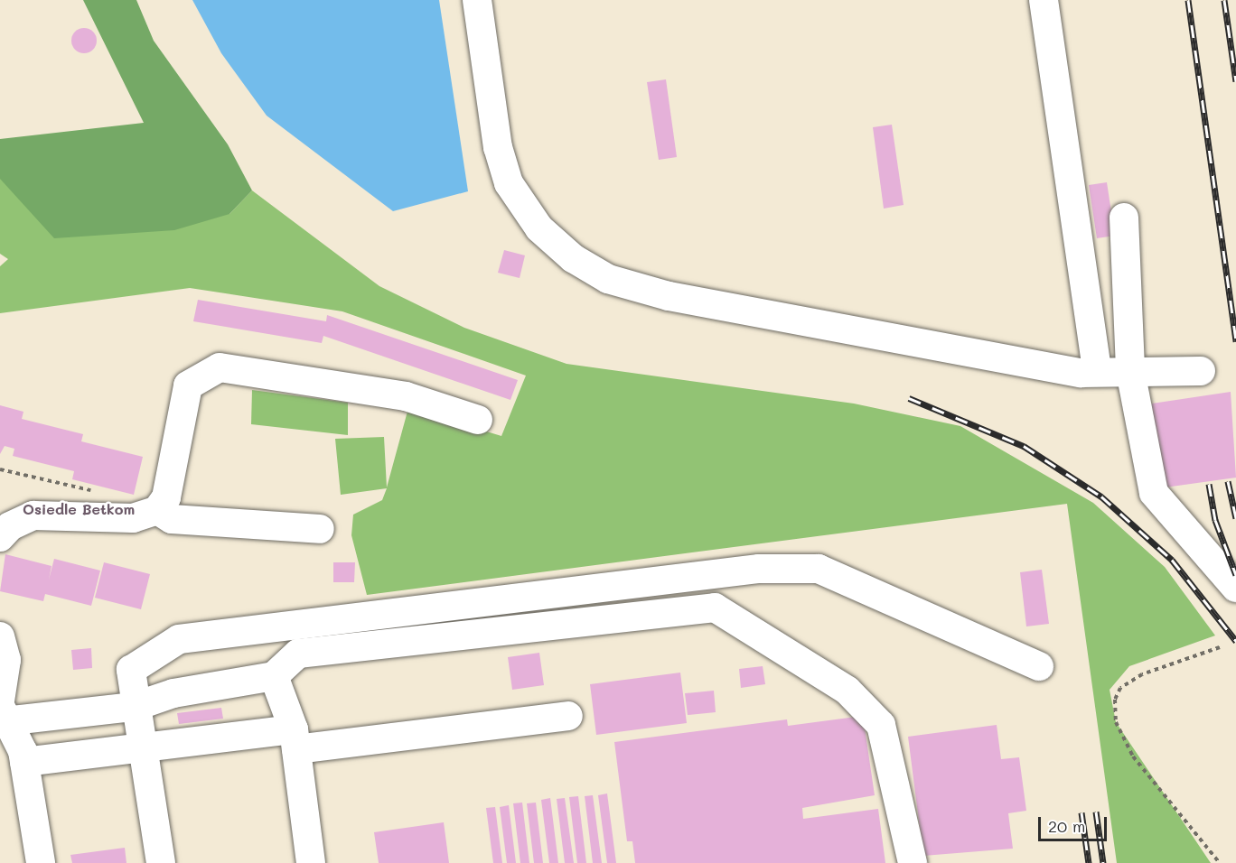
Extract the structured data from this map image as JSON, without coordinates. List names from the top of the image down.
{
  "districts": ["Osiedle Betkom"],
  "scale_bar": "20 m"
}
